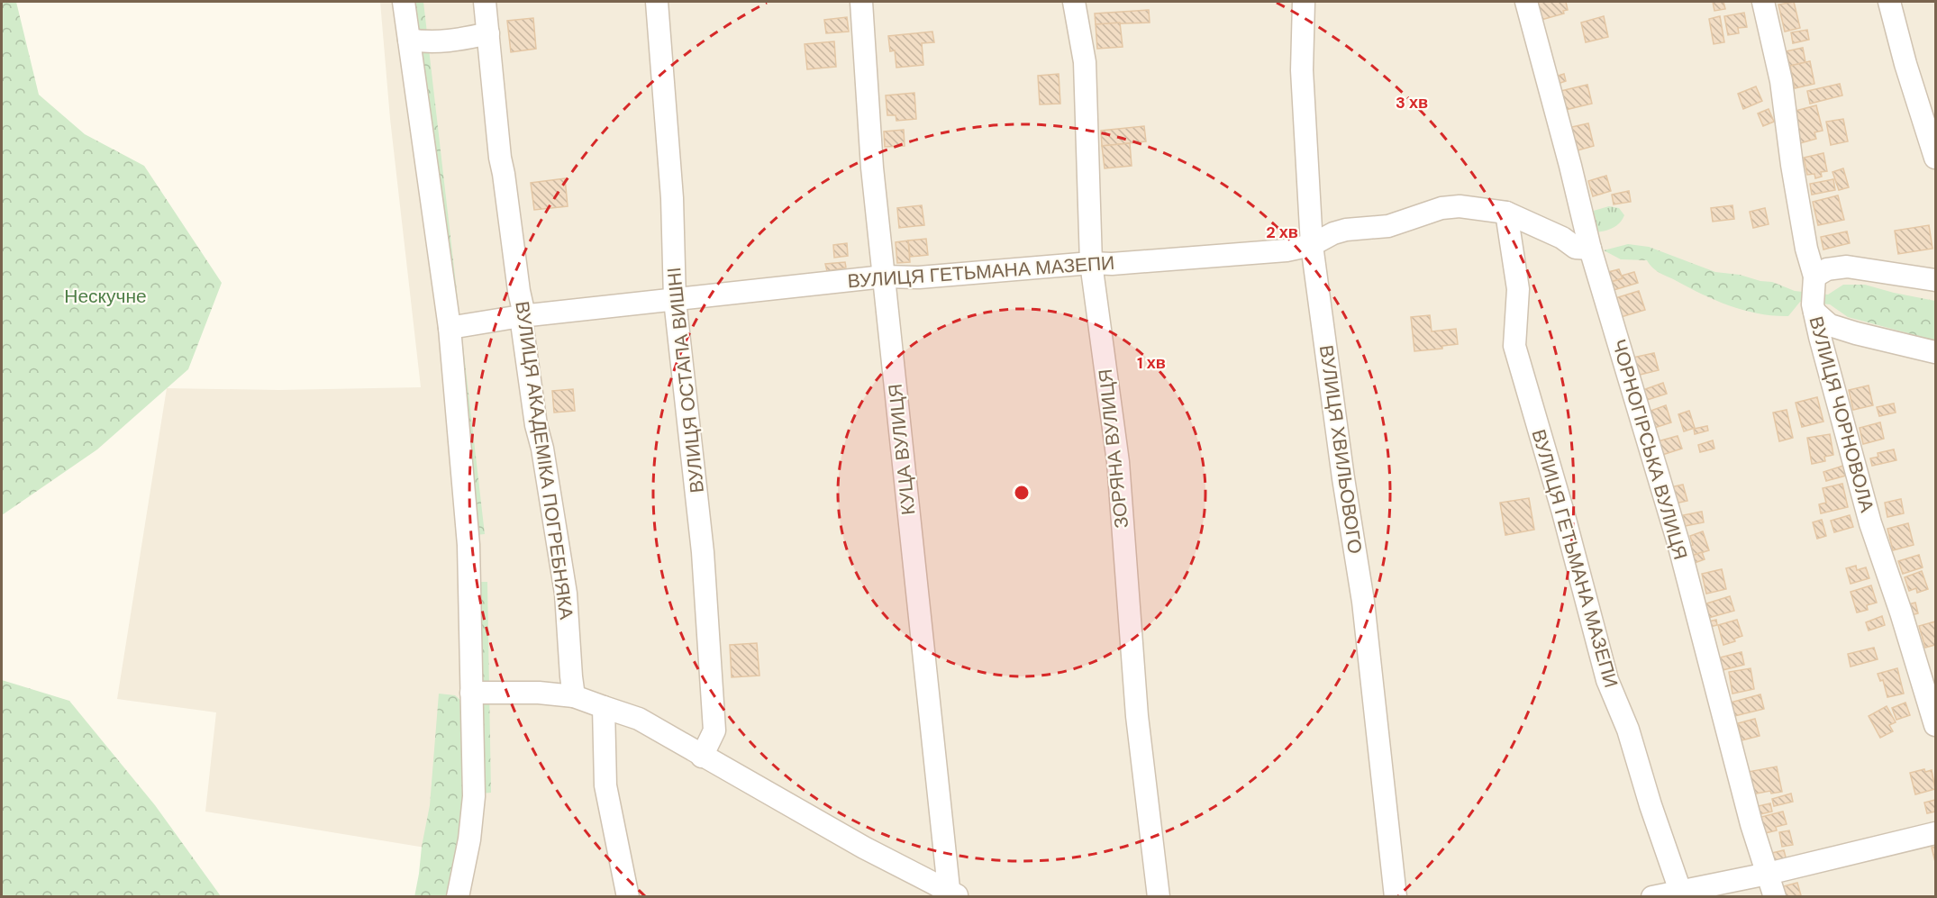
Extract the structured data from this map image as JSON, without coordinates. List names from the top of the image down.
{
  "streets": {
    "street": [
      "ВУЛИЦЯ ГЕТЬМАНА МАЗЕПИ",
      "ВУЛИЦЯ ОСТАПА ВИШНІ",
      "ВУЛИЦЯ ЧОРНОВОЛА",
      "ЗОРЯНА ВУЛИЦЯ",
      "КУЦА ВУЛИЦЯ",
      "ВУЛИЦЯ ХВИЛЬОВОГО",
      "ЧОРНОГІРСЬКА ВУЛИЦЯ",
      "ВУЛИЦЯ АКАДЕМІКА ПОГРЕБНЯКА"
    ]
  },
  "crossings": [
    ["ВУЛИЦЯ ГЕТЬМАНА МАЗЕПИ", "ВУЛИЦЯ ОСТАПА ВИШНІ"],
    ["ВУЛИЦЯ ГЕТЬМАНА МАЗЕПИ", "ЗОРЯНА ВУЛИЦЯ"],
    ["ВУЛИЦЯ ГЕТЬМАНА МАЗЕПИ", "КУЦА ВУЛИЦЯ"],
    ["ВУЛИЦЯ ГЕТЬМАНА МАЗЕПИ", "ВУЛИЦЯ ХВИЛЬОВОГО"],
    ["ВУЛИЦЯ ГЕТЬМАНА МАЗЕПИ", "ЧОРНОГІРСЬКА ВУЛИЦЯ"],
    ["ВУЛИЦЯ ГЕТЬМАНА МАЗЕПИ", "ВУЛИЦЯ АКАДЕМІКА ПОГРЕБНЯКА"]
  ],
  "parks": ["Нескучне"],
  "rings": ["3 хв", "2 хв", "1 хв"]
}
